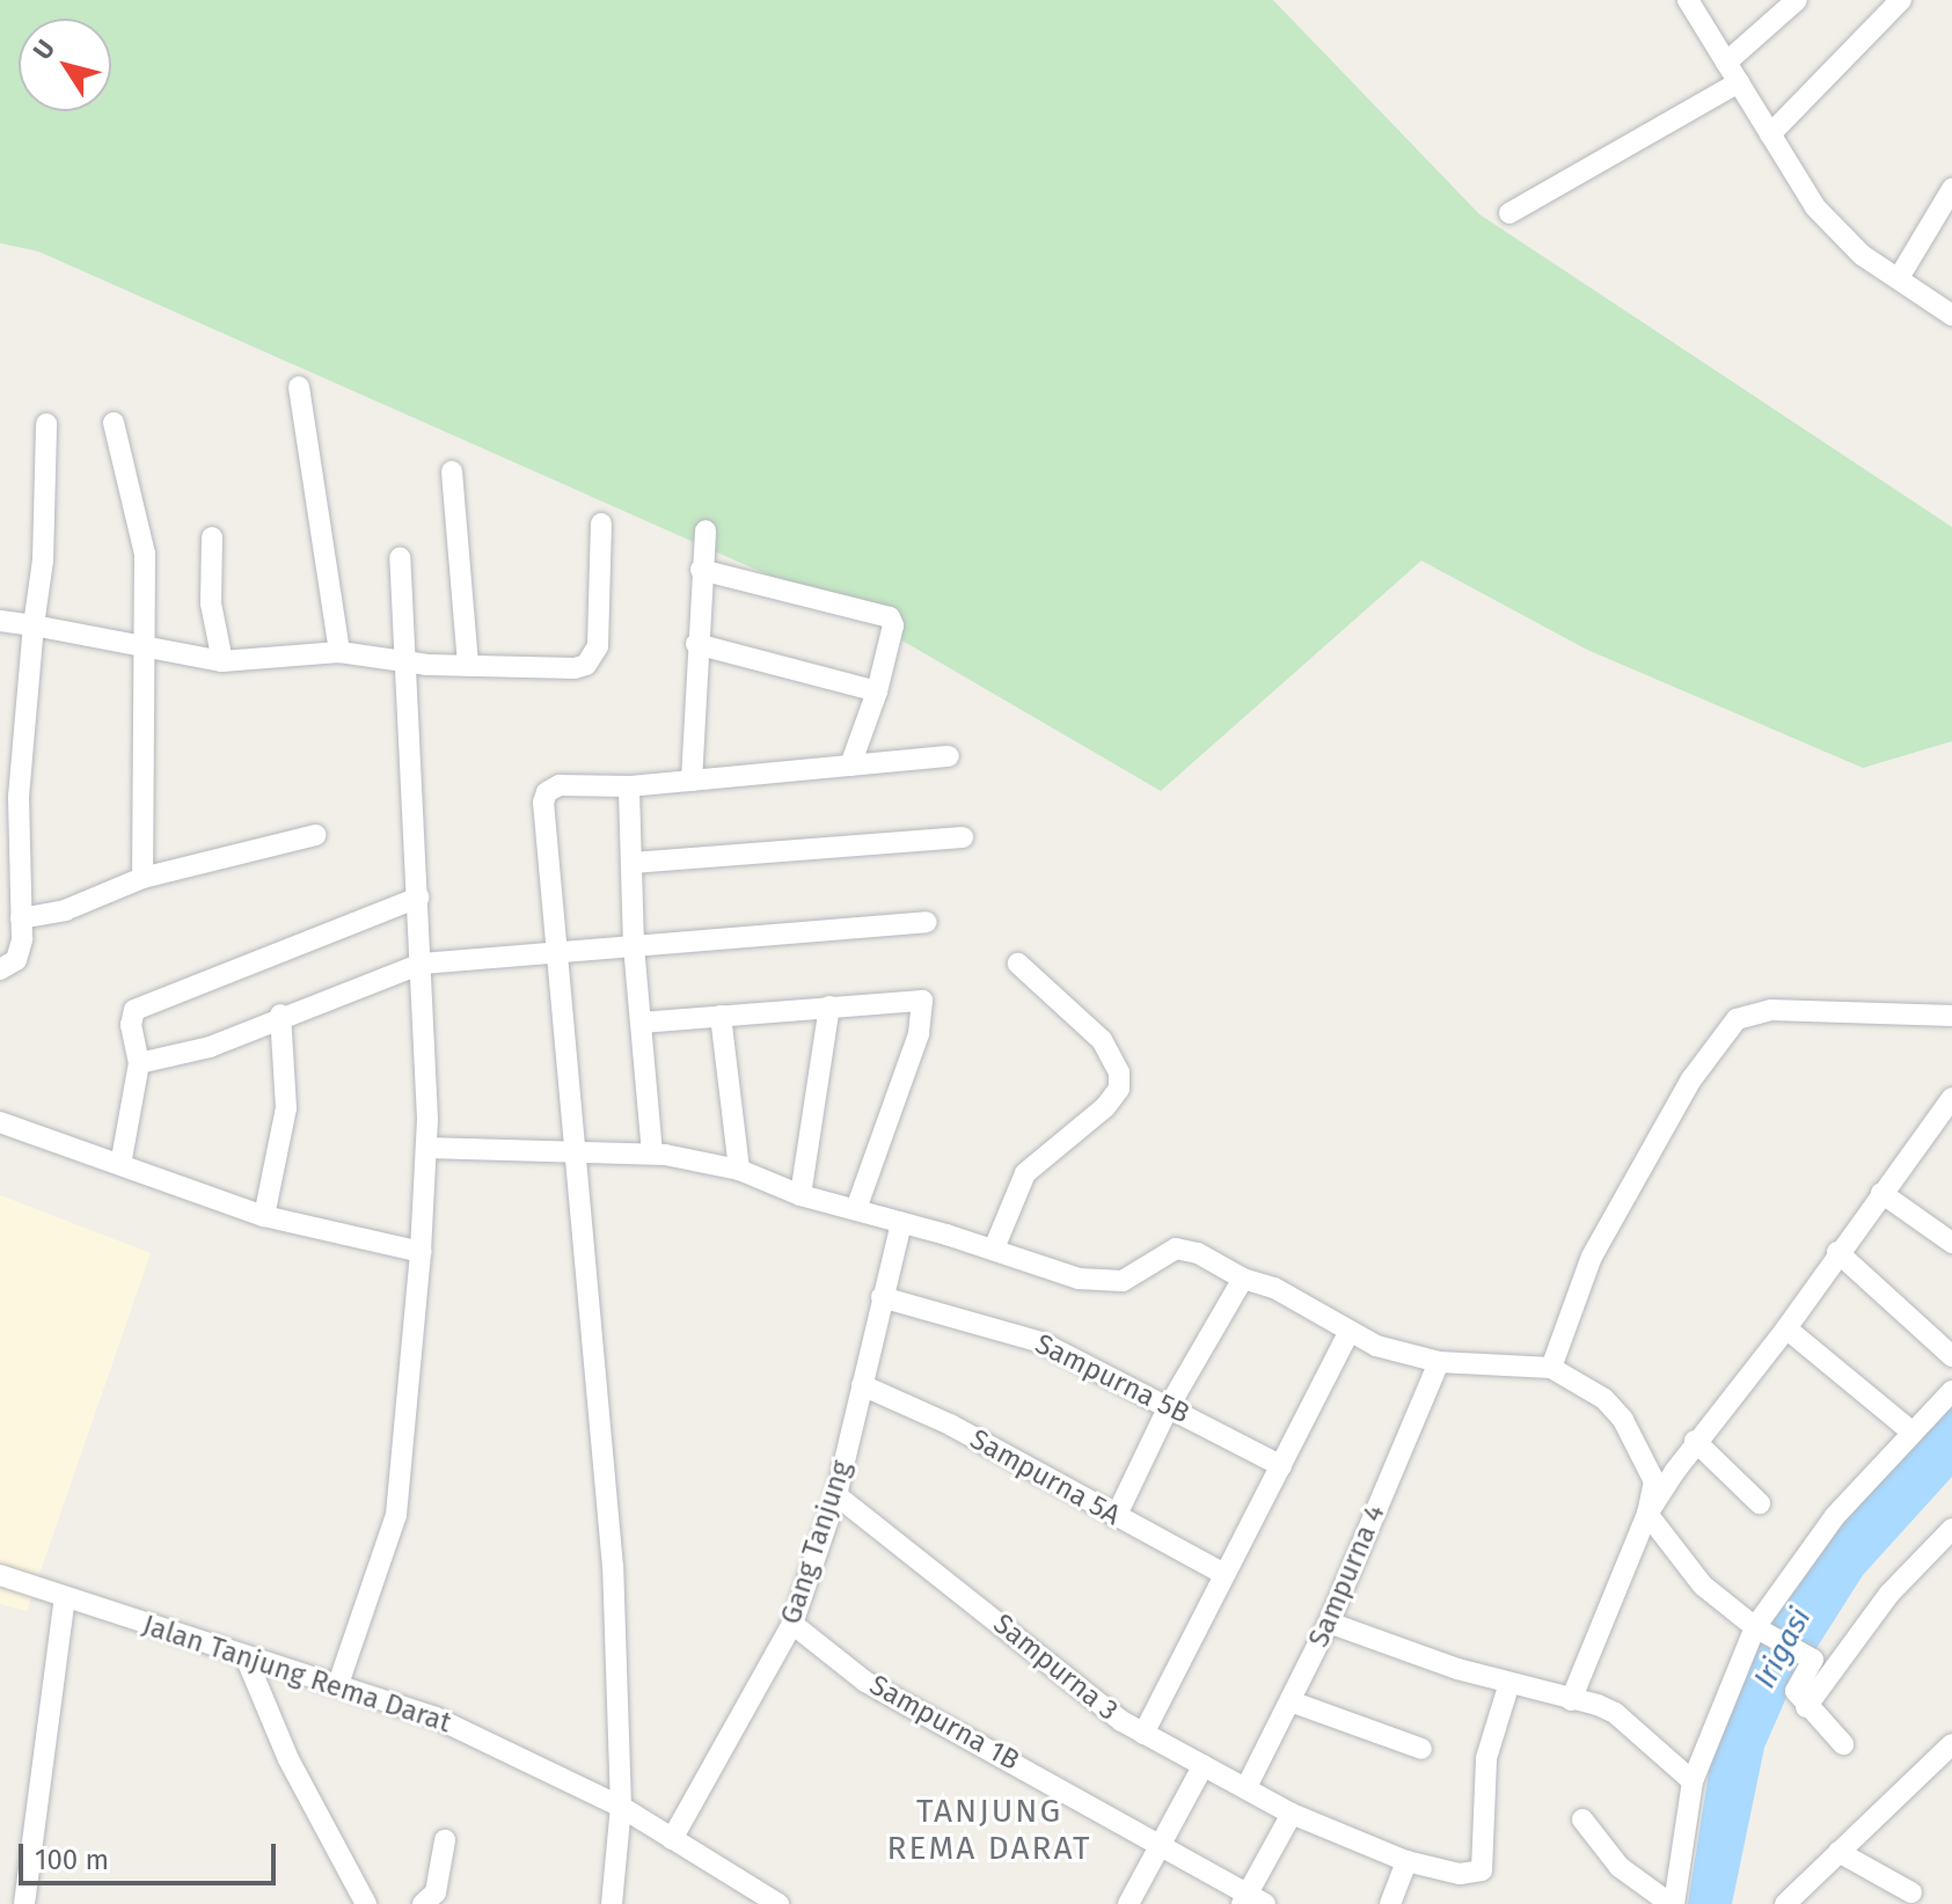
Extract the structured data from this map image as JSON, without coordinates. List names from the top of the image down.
{
  "streets": {
    "street": [
      "Sampurna 5B",
      "Sampurna 5A",
      "Gang Tanjung",
      "Sampurna 4",
      "Sampurna 3",
      "Jalan Tanjung Rema Darat",
      "Sampurna 1B"
    ]
  },
  "crossings": [
    ["Sampurna 5B", "Gang Tanjung"],
    ["Sampurna 5A", "Gang Tanjung"],
    ["Gang Tanjung", "Sampurna 3"],
    ["Gang Tanjung", "Jalan Tanjung Rema Darat"],
    ["Gang Tanjung", "Sampurna 1B"],
    ["Sampurna 4", "Sampurna 3"]
  ],
  "districts": ["TANJUNG REMA DARAT"],
  "water": ["Irigasi"],
  "scale_bar": "100 m",
  "north": "top left"
}
